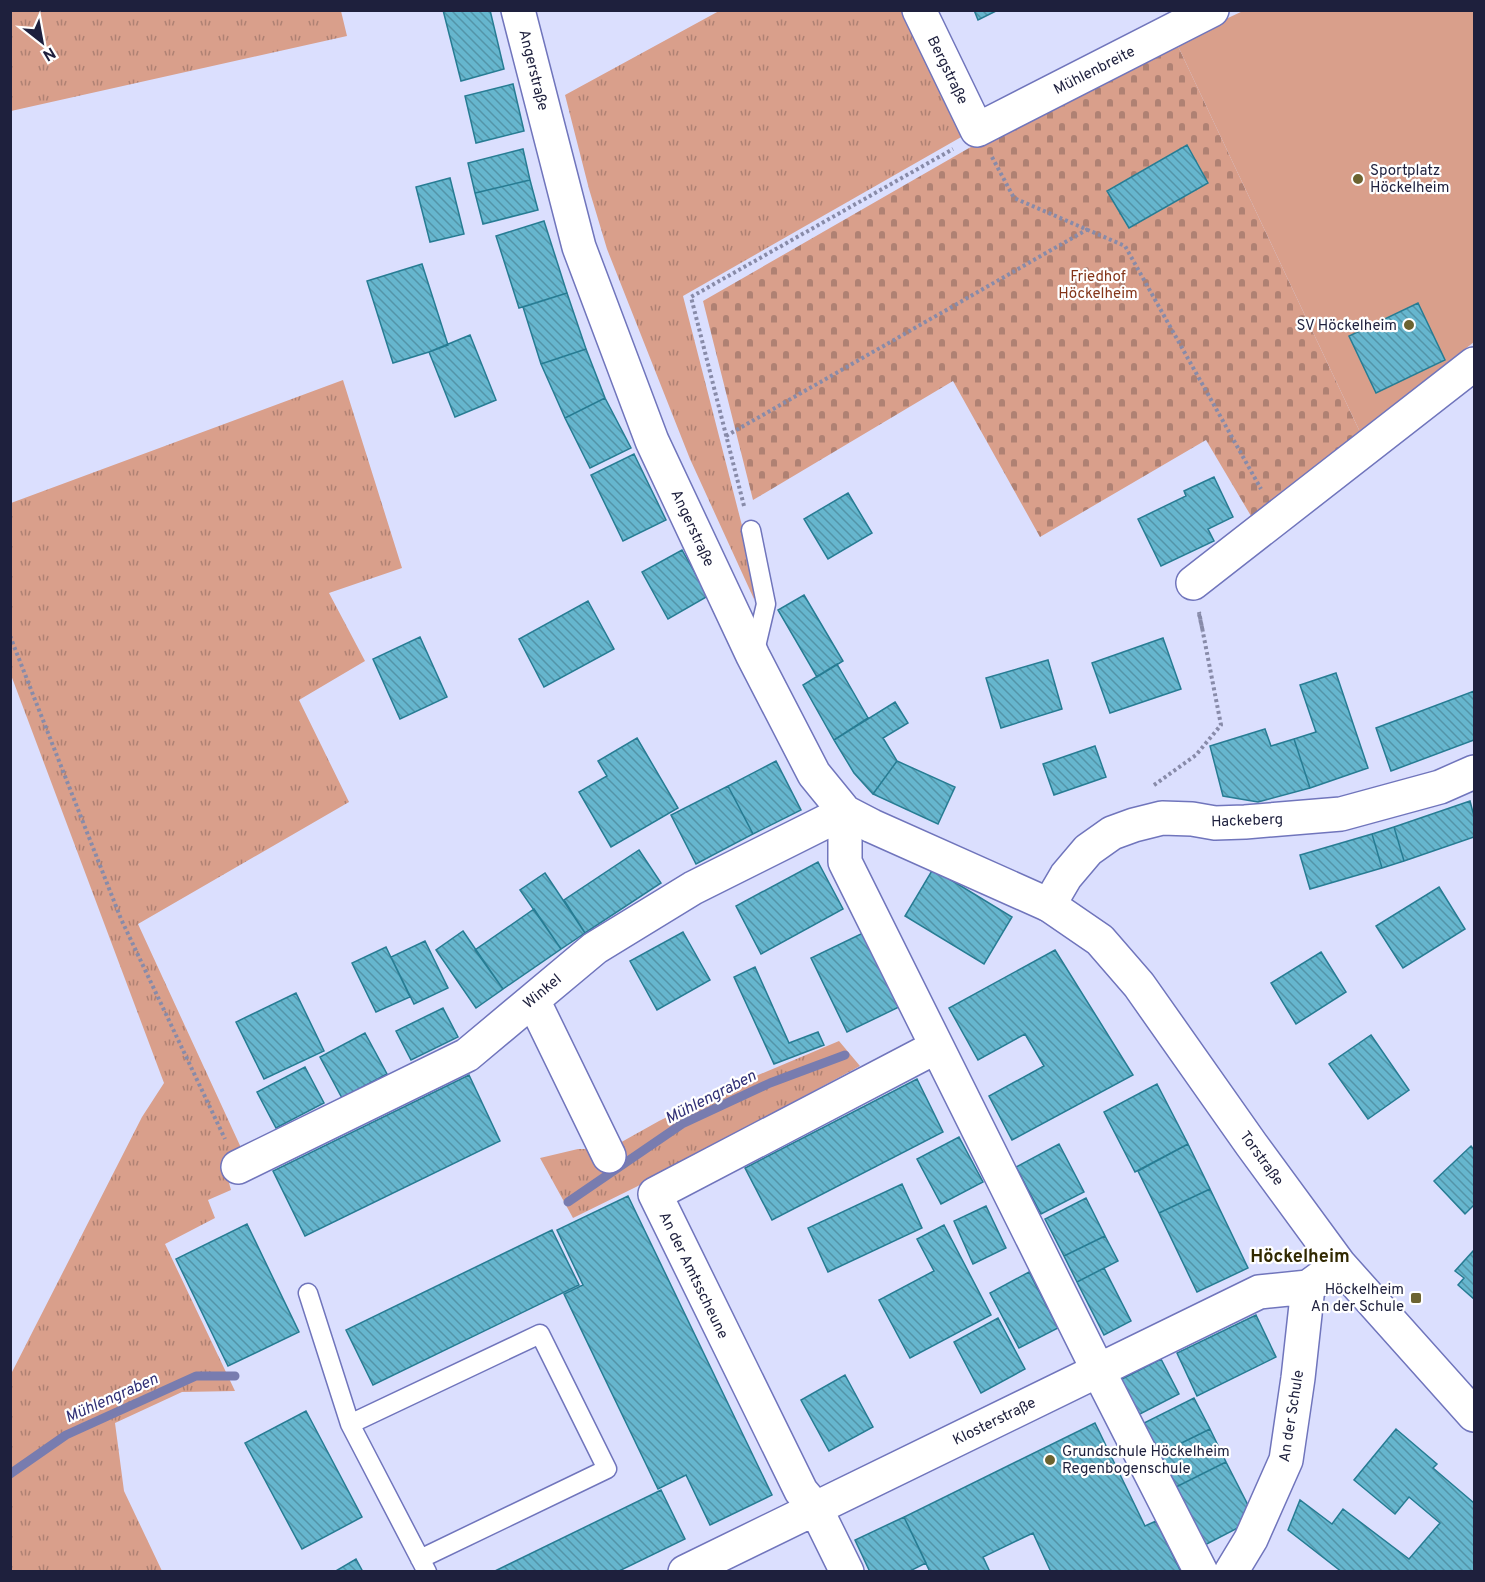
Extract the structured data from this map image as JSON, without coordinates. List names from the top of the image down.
{
  "streets": {
    "street": [
      "Angerstraße",
      "Bergstraße",
      "Mühlenbreite",
      "Hackeberg",
      "Winkel",
      "Torstraße",
      "An der Amtsscheune",
      "An der Schule",
      "Klosterstraße"
    ]
  },
  "crossings": [
    ["Angerstraße", "Hackeberg"],
    ["Angerstraße", "Winkel"],
    ["Angerstraße", "Torstraße"],
    ["Bergstraße", "Mühlenbreite"],
    ["Hackeberg", "Torstraße"],
    ["An der Amtsscheune", "Klosterstraße"],
    ["An der Schule", "Klosterstraße"]
  ],
  "districts": ["Höckelheim"],
  "water": ["Mühlengraben"],
  "parks": ["Friedhof Höckelheim"],
  "places": {
    "other": ["Sportplatz Höckelheim", "SV Höckelheim", "Grundschule Höckelheim Regenbogenschule"],
    "transit": ["Höckelheim An der Schule"]
  },
  "north": "bottom right"
}
